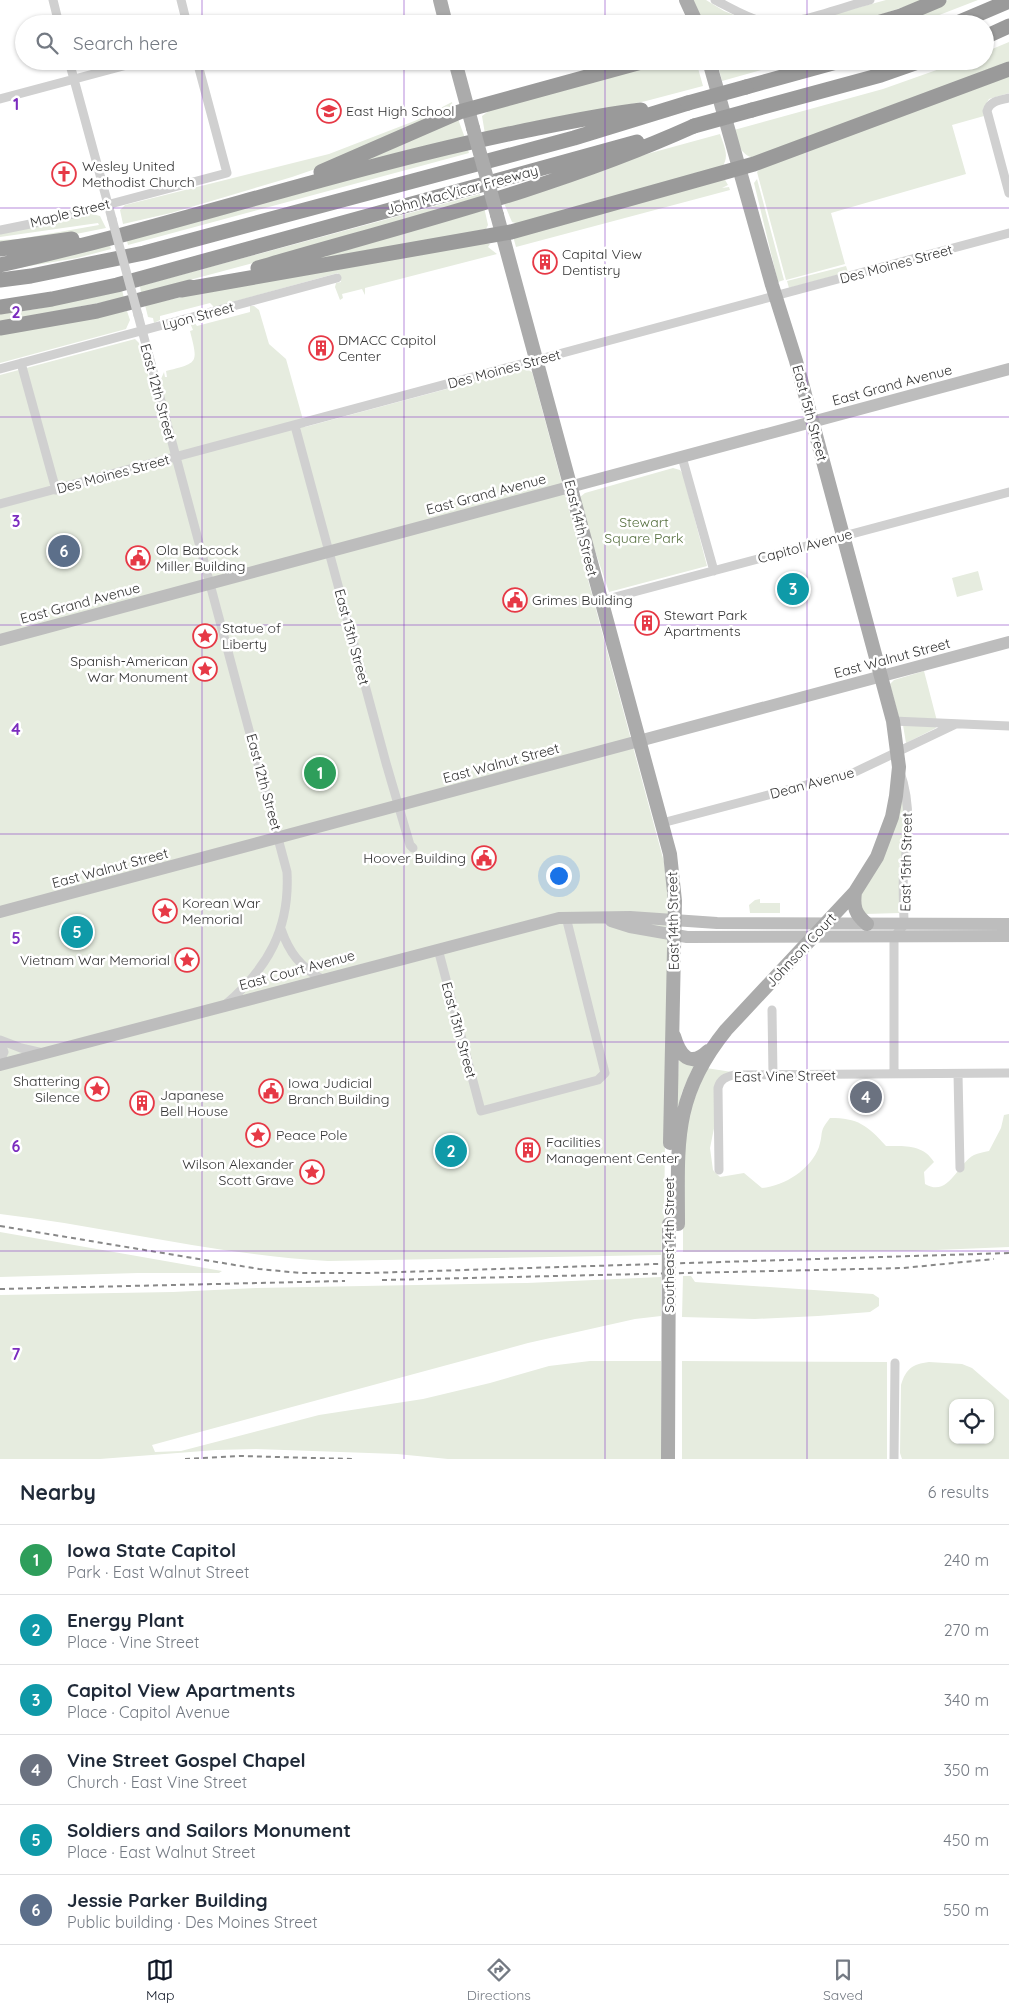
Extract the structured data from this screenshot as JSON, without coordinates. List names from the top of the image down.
{
  "streets": {
    "highway": ["John MacVicar Freeway"],
    "main road": [
      "East 15th Street",
      "East 14th Street",
      "Johnson Court",
      "Southeast 14th Street"
    ],
    "street": [
      "Maple Street",
      "Des Moines Street",
      "Lyon Street",
      "East Grand Avenue",
      "East 12th Street",
      "Capitol Avenue",
      "East 13th Street",
      "East Walnut Street",
      "Dean Avenue",
      "East Court Avenue",
      "East Vine Street"
    ]
  },
  "crossings": [
    ["Maple Street", "East 12th Street"],
    ["Des Moines Street", "East 12th Street"],
    ["Des Moines Street", "East 15th Street"],
    ["Des Moines Street", "East 14th Street"],
    ["Des Moines Street", "East 13th Street"],
    ["Lyon Street", "East 12th Street"],
    ["East Grand Avenue", "East 12th Street"],
    ["East Grand Avenue", "East 15th Street"],
    ["East Grand Avenue", "East 14th Street"],
    ["East Grand Avenue", "East 13th Street"],
    ["East 12th Street", "East Walnut Street"],
    ["East 12th Street", "East Court Avenue"],
    ["East 15th Street", "Capitol Avenue"],
    ["East 15th Street", "East Walnut Street"],
    ["East 15th Street", "Dean Avenue"],
    ["East 15th Street", "Johnson Court"],
    ["East 15th Street", "East Court Avenue"],
    ["East 14th Street", "Capitol Avenue"],
    ["East 14th Street", "East Walnut Street"],
    ["East 14th Street", "Dean Avenue"],
    ["East 14th Street", "East Court Avenue"],
    ["East 14th Street", "Southeast 14th Street"],
    ["East 13th Street", "East Walnut Street"],
    ["East 13th Street", "East Court Avenue"],
    ["Johnson Court", "East Court Avenue"],
    ["Johnson Court", "Southeast 14th Street"]
  ],
  "parks": ["Stewart Square Park"],
  "places": {
    "school or university": ["East High School"],
    "church": ["Wesley United Methodist Church"],
    "building": [
      "Capital View Dentistry",
      "DMACC Capitol Center",
      "Stewart Park Apartments",
      "Japanese Bell House",
      "Facilities Management Center"
    ],
    "public building": [
      "Ola Babcock Miller Building",
      "Grimes Building",
      "Hoover Building",
      "Iowa Judicial Branch Building"
    ],
    "place": [
      "Statue of Liberty",
      "Spanish-American War Monument",
      "Korean War Memorial",
      "Vietnam War Memorial",
      "Shattering Silence",
      "Peace Pole",
      "Wilson Alexander Scott Grave"
    ]
  },
  "page": {
    "search": "Search here",
    "pins": [
      "6",
      "3",
      "1",
      "5",
      "4",
      "2"
    ],
    "heading": ["Nearby", "6 results"],
    "list": [
      {
        "mark": "1",
        "name": "Iowa State Capitol",
        "note": "Park · East Walnut Street",
        "value": "240 m"
      },
      {
        "mark": "2",
        "name": "Energy Plant",
        "note": "Place · Vine Street",
        "value": "270 m"
      },
      {
        "mark": "3",
        "name": "Capitol View Apartments",
        "note": "Place · Capitol Avenue",
        "value": "340 m"
      },
      {
        "mark": "4",
        "name": "Vine Street Gospel Chapel",
        "note": "Church · East Vine Street",
        "value": "350 m"
      },
      {
        "mark": "5",
        "name": "Soldiers and Sailors Monument",
        "note": "Place · East Walnut Street",
        "value": "450 m"
      },
      {
        "mark": "6",
        "name": "Jessie Parker Building",
        "note": "Public building · Des Moines Street",
        "value": "550 m"
      }
    ],
    "nav": ["Map", "Directions", "Saved"]
  },
  "grid": {
    "rows": [
      "1",
      "2",
      "3",
      "4",
      "5",
      "6",
      "7"
    ]
  }
}
